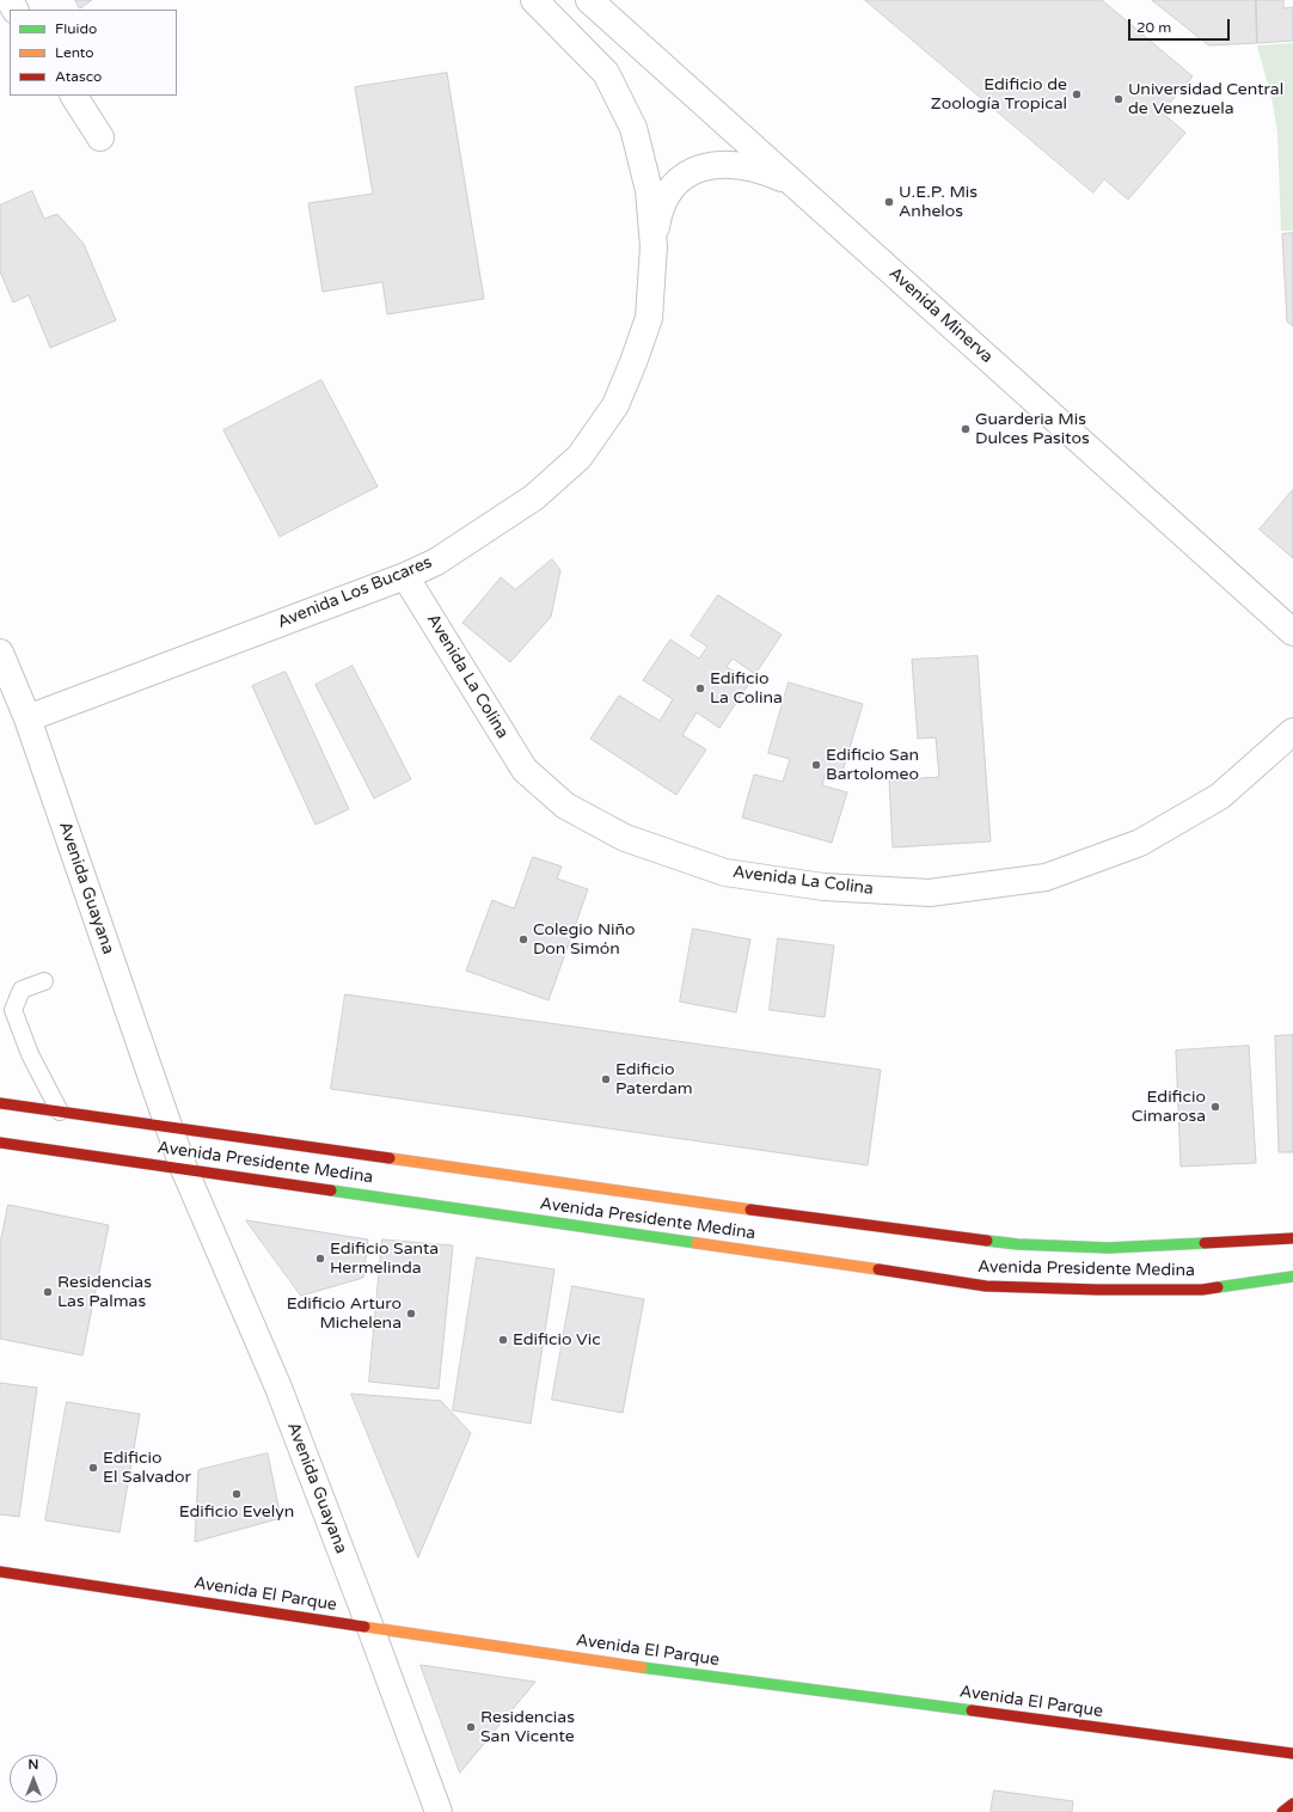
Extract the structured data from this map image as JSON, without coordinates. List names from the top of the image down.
{
  "streets": {
    "street": [
      "Avenida Minerva",
      "Avenida Los Bucares",
      "Avenida La Colina",
      "Avenida Guayana",
      "Avenida Presidente Medina",
      "Avenida El Parque"
    ]
  },
  "crossings": [
    ["Avenida Minerva", "Avenida Los Bucares"],
    ["Avenida Los Bucares", "Avenida La Colina"],
    ["Avenida Los Bucares", "Avenida Guayana"],
    ["Avenida Guayana", "Avenida Presidente Medina"],
    ["Avenida Guayana", "Avenida El Parque"]
  ],
  "places": [
    "Edificio de Zoología Tropical",
    "Universidad Central de Venezuela",
    "U.E.P. Mis Anhelos",
    "Guarderia Mis Dulces Pasitos",
    "Edificio La Colina",
    "Edificio San Bartolomeo",
    "Colegio Niño Don Simón",
    "Edificio Paterdam",
    "Edificio Cimarosa",
    "Edificio Santa Hermelinda",
    "Residencias Las Palmas",
    "Edificio Arturo Michelena",
    "Edificio Vic",
    "Edificio El Salvador",
    "Edificio Evelyn",
    "Residencias San Vicente"
  ],
  "legend": ["Fluido", "Lento", "Atasco"],
  "scale_bar": "20 m",
  "north": "top"
}
